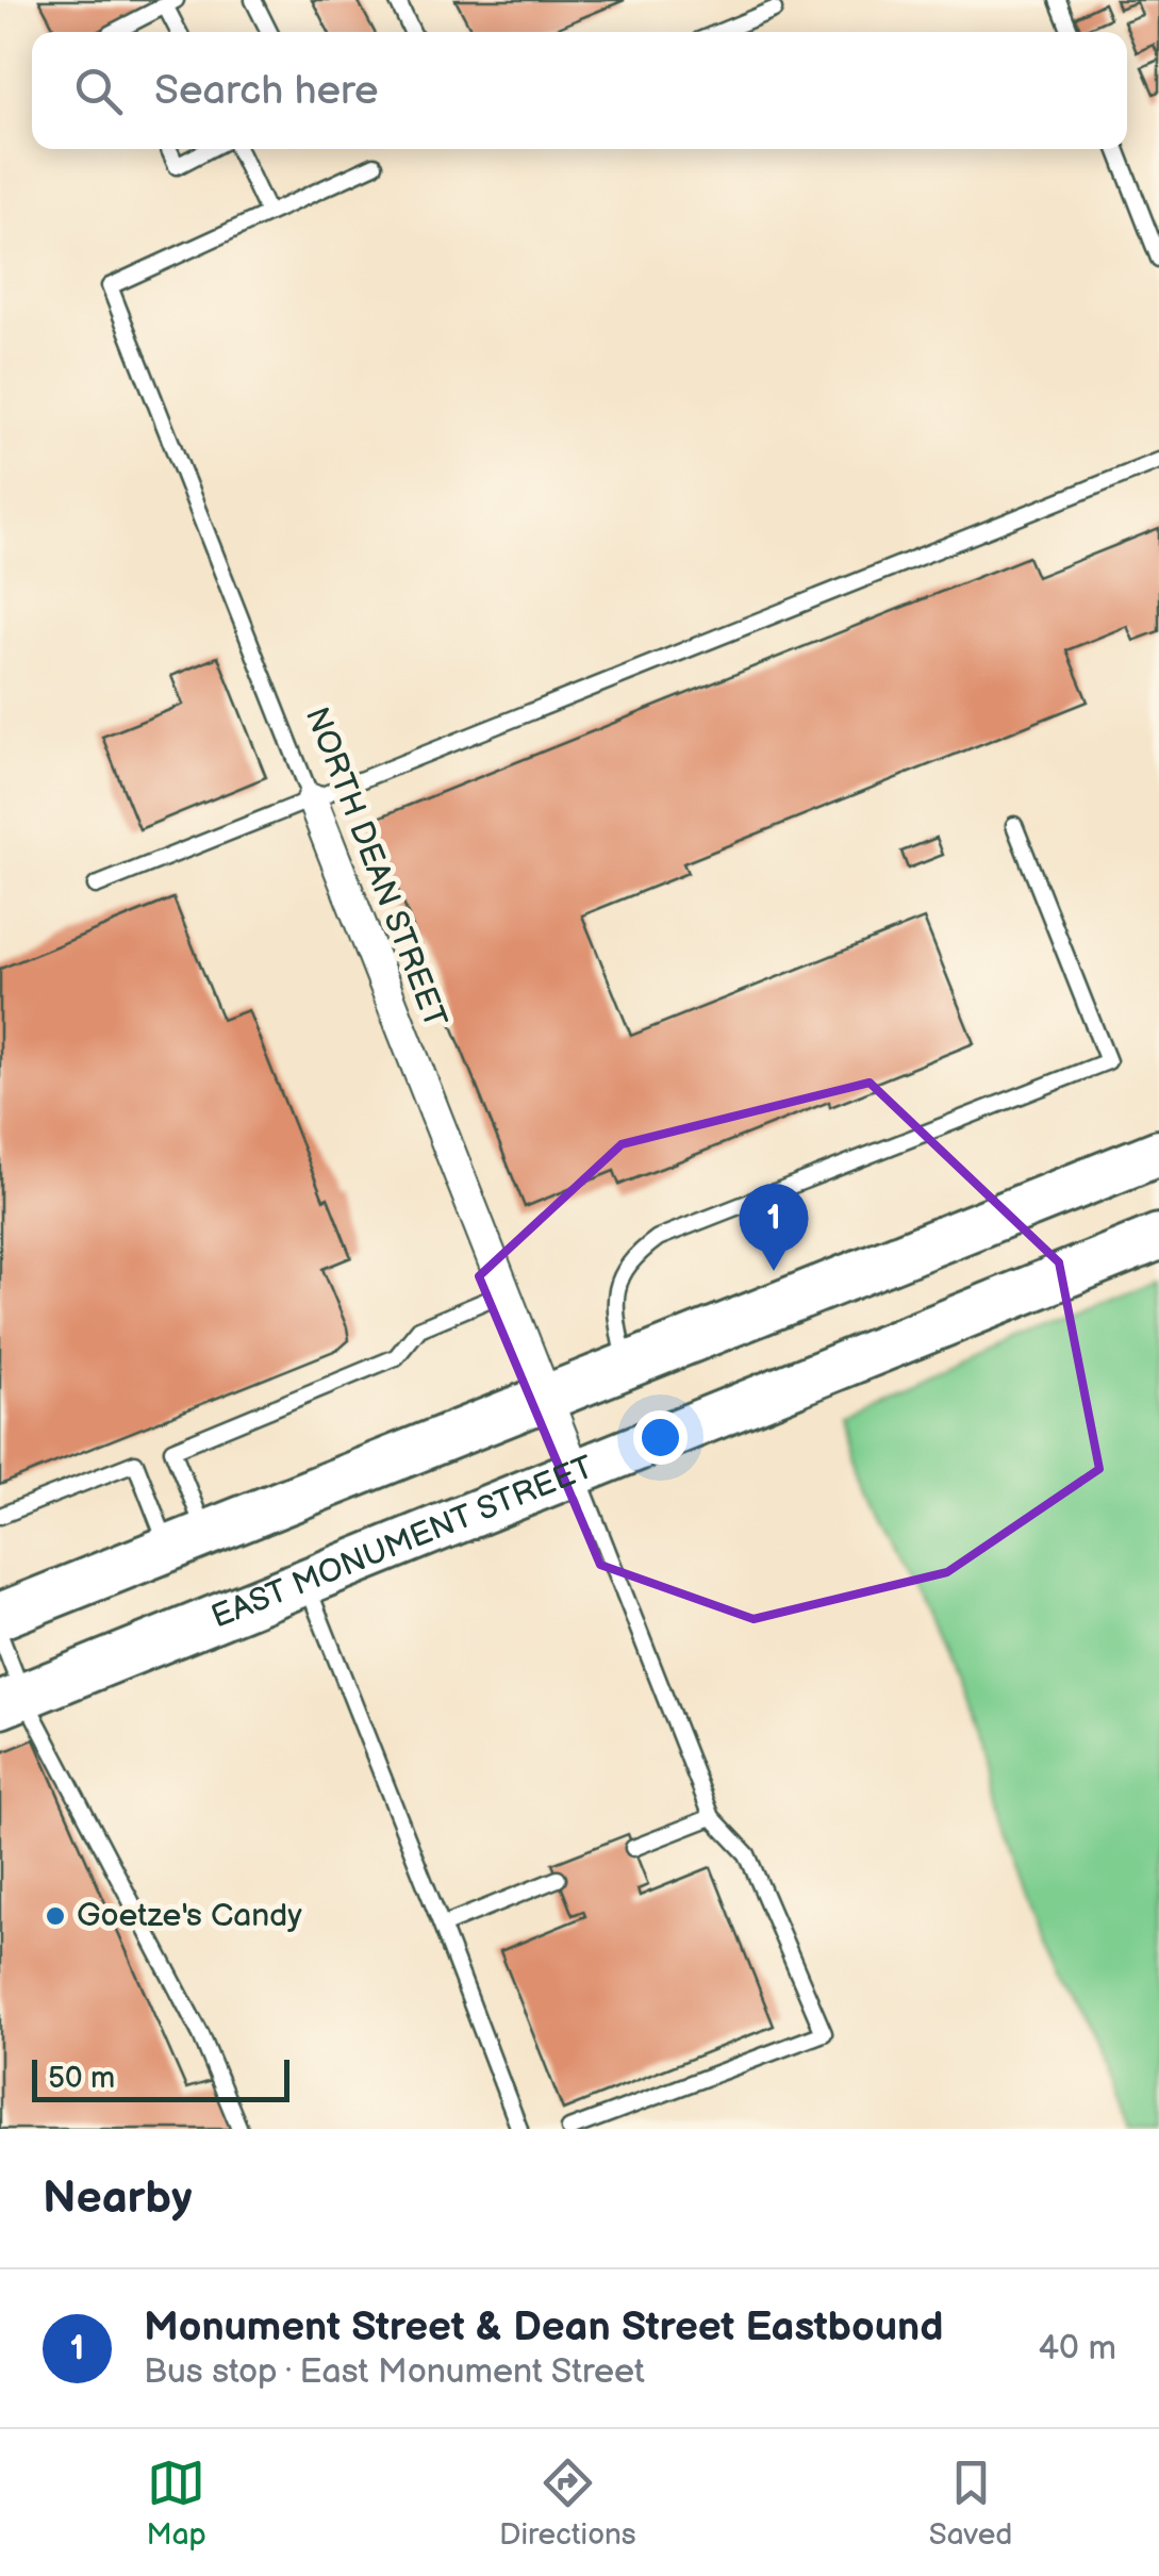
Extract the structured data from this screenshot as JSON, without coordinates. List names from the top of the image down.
{
  "streets": {
    "main road": ["EAST MONUMENT STREET"],
    "street": ["NORTH DEAN STREET"]
  },
  "crossings": [
    ["NORTH DEAN STREET", "EAST MONUMENT STREET"]
  ],
  "places": ["Goetze's Candy"],
  "scale_bar": "50 m",
  "page": {
    "search": "Search here",
    "pins": "1",
    "scale": "50 m",
    "heading": "Nearby",
    "list": [
      {
        "mark": "1",
        "name": "Monument Street & Dean Street Eastbound",
        "note": "Bus stop · East Monument Street",
        "value": "40 m"
      }
    ],
    "nav": ["Map", "Directions", "Saved"]
  }
}
